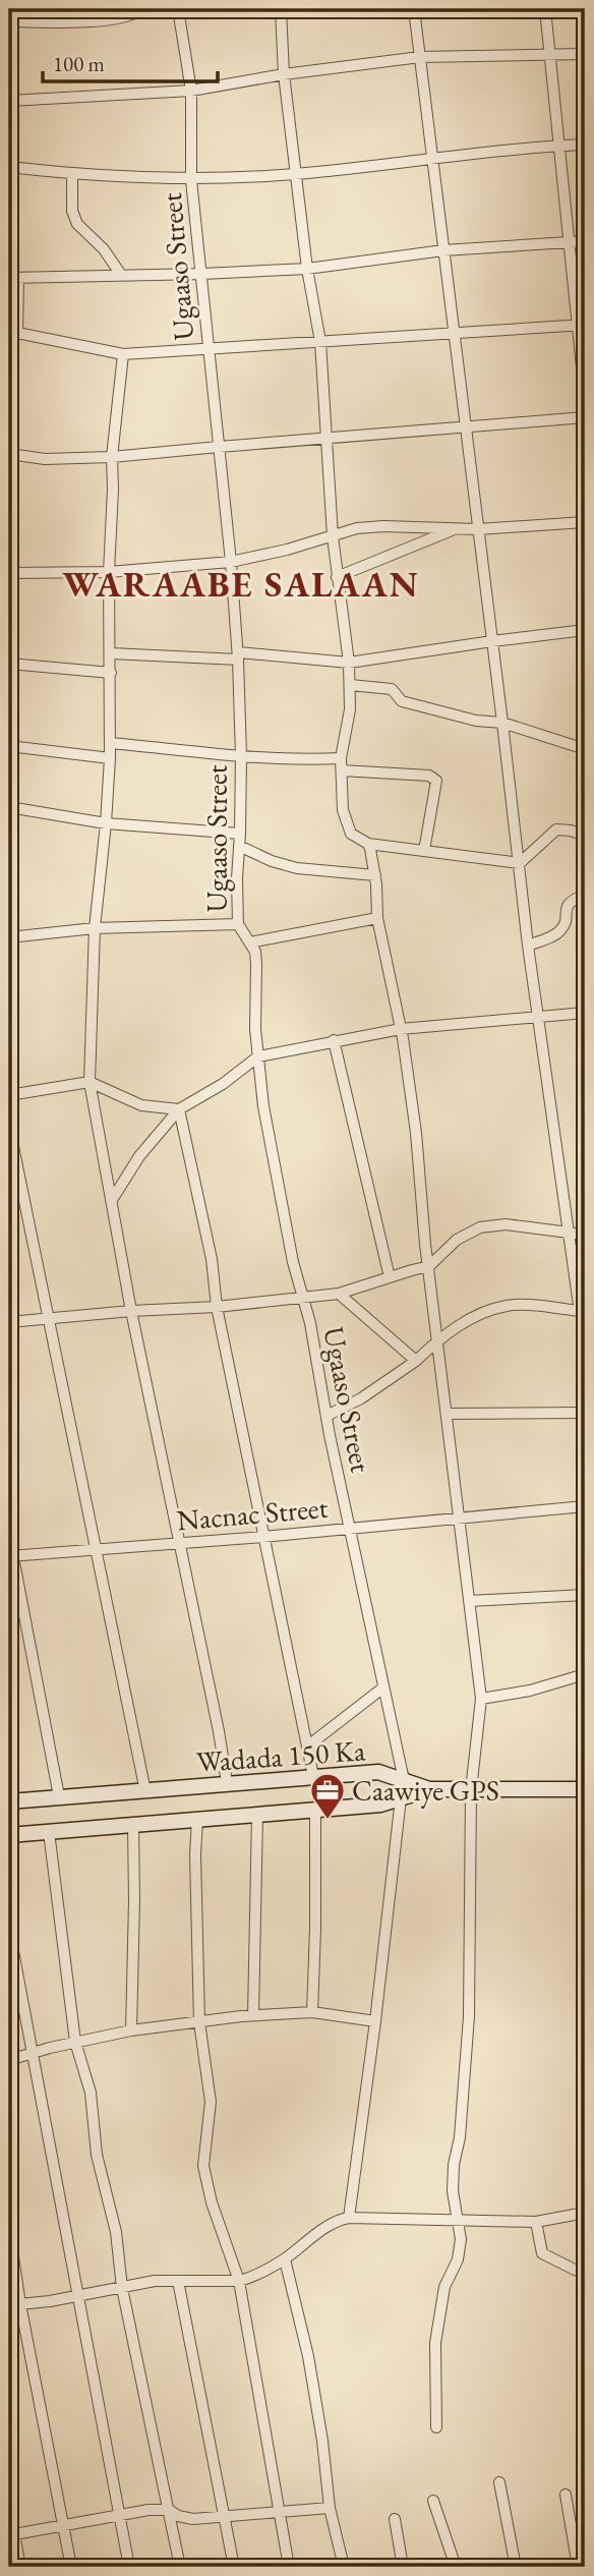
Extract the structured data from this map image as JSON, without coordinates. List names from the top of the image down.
{
  "streets": {
    "street": ["Ugaaso Street", "Nacnac Street", "Wadada 150 Ka"]
  },
  "crossings": [
    ["Ugaaso Street", "Nacnac Street"],
    ["Ugaaso Street", "Wadada 150 Ka"]
  ],
  "districts": ["WARAABE SALAAN"],
  "places": {
    "office": ["Caawiye GPS"]
  },
  "scale_bar": "100 m"
}
